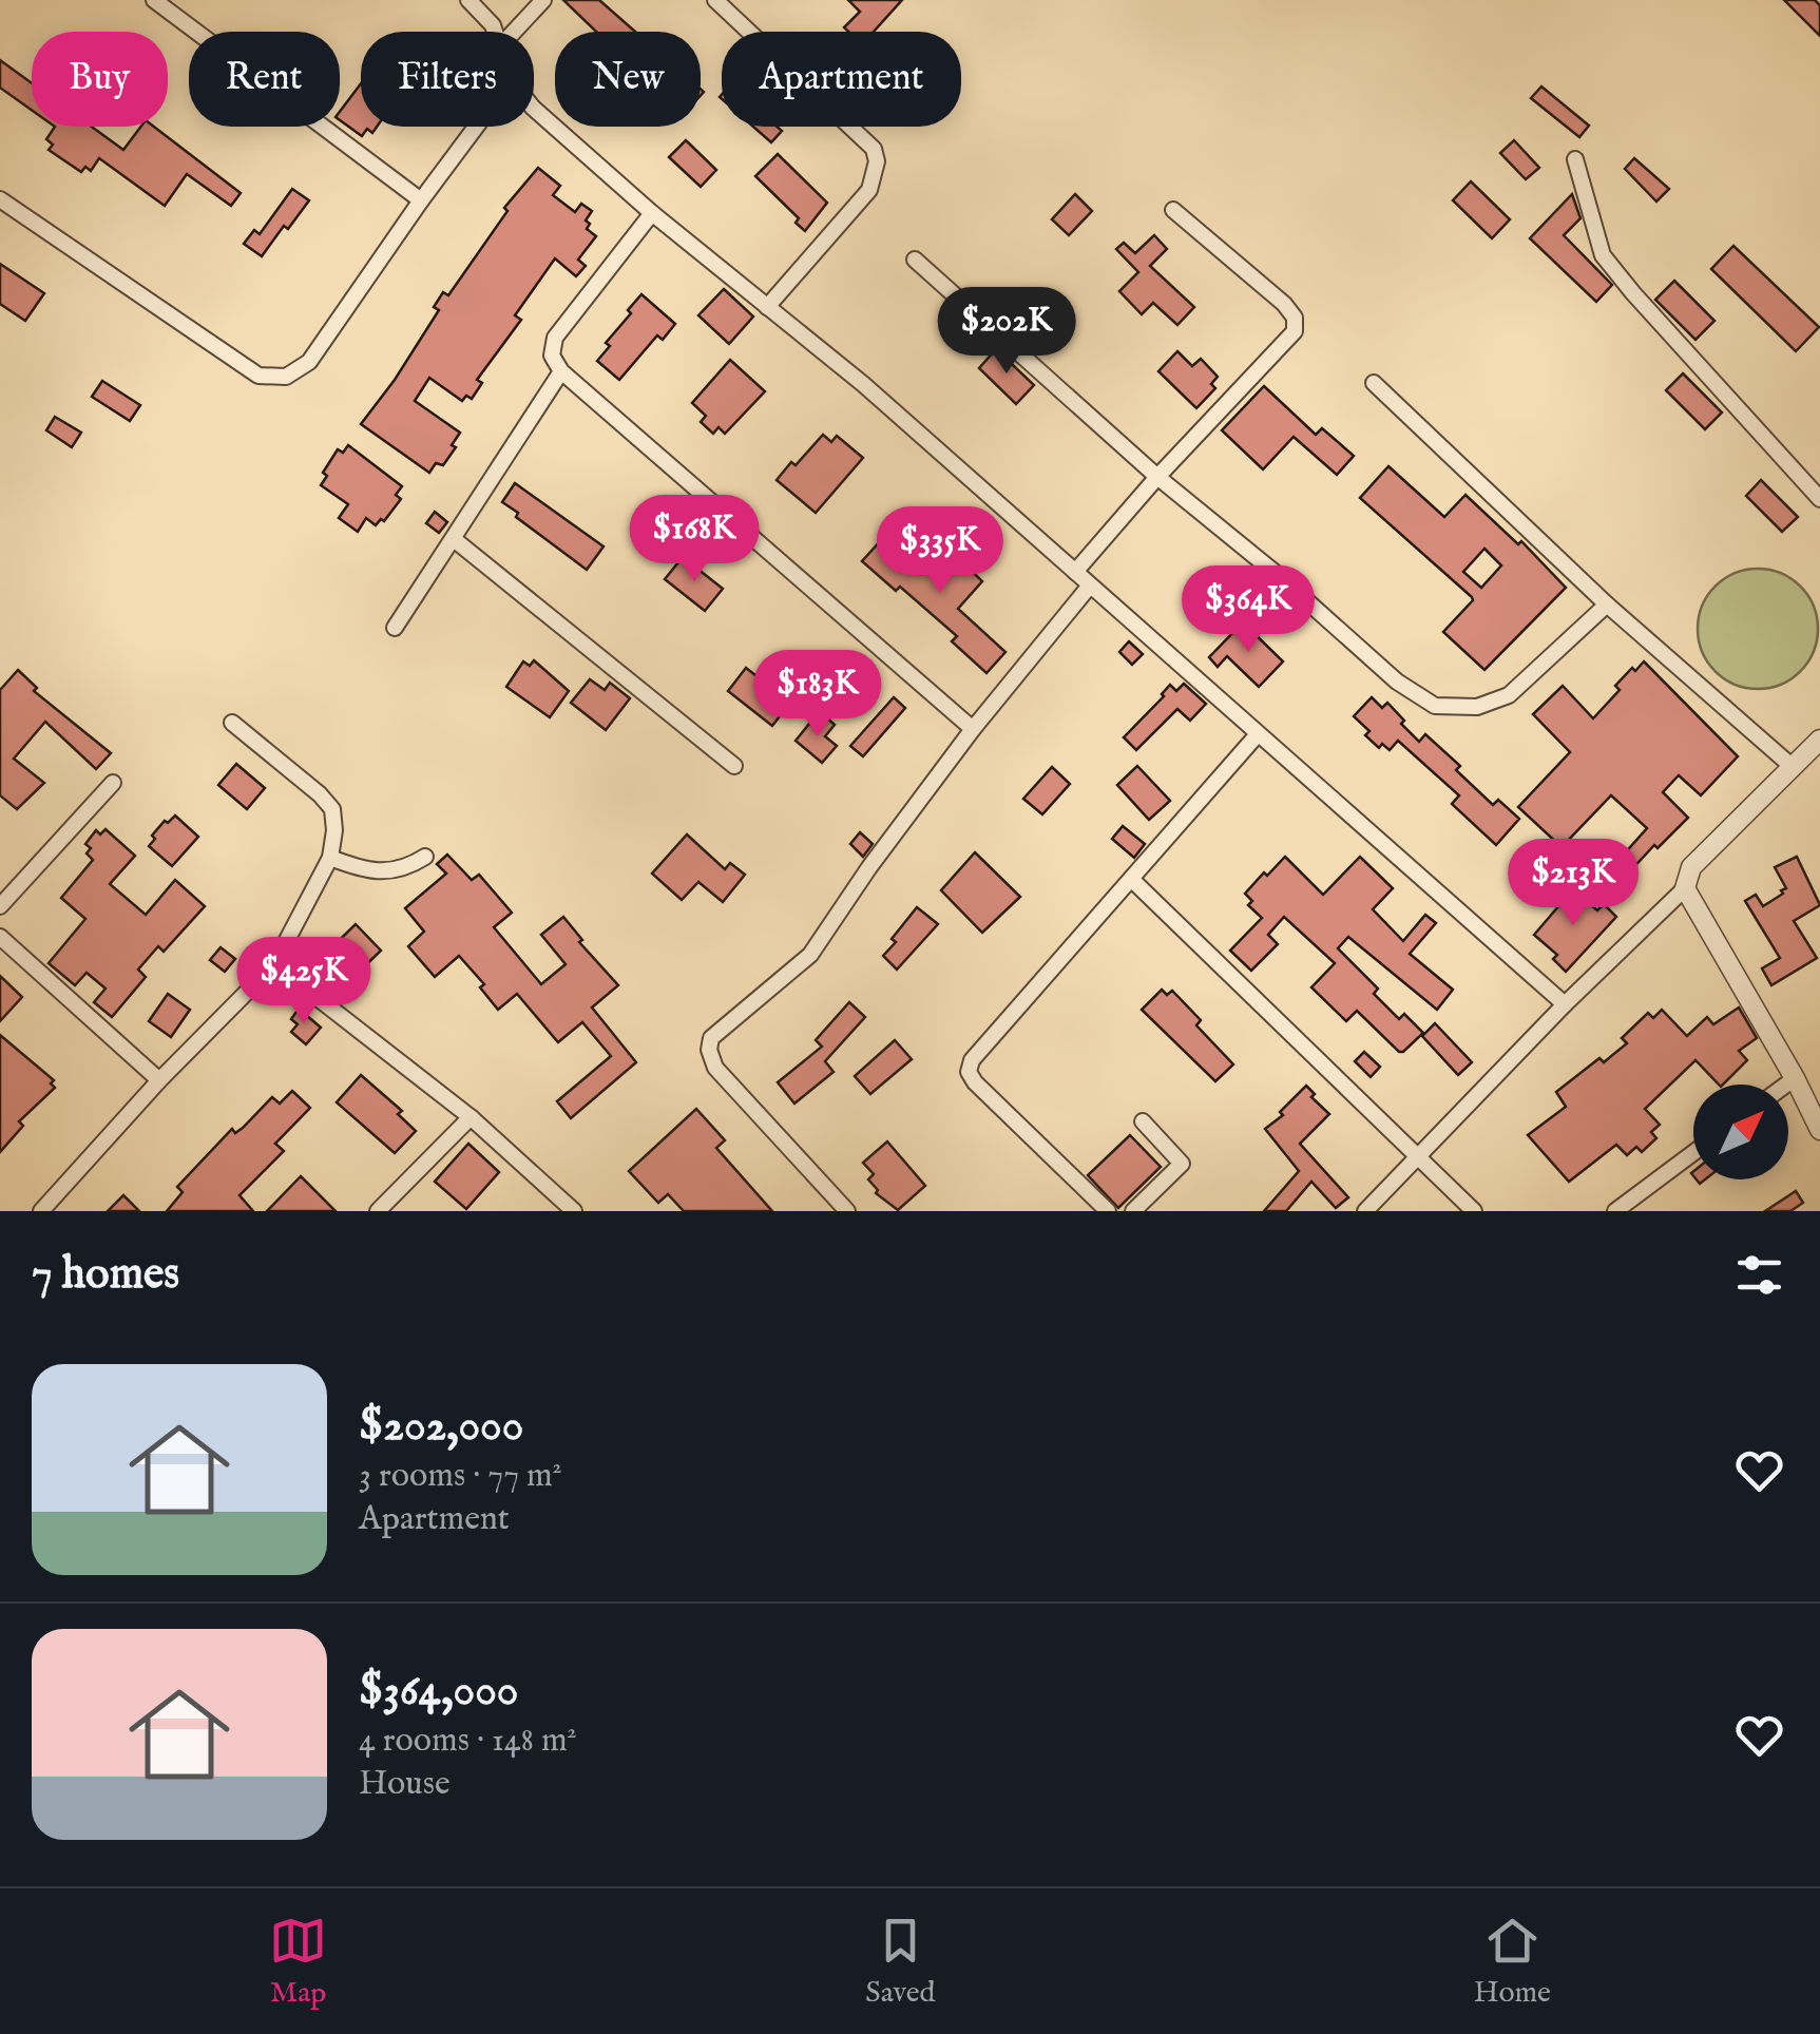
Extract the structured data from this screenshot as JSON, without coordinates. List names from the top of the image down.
{
  "north": "top right",
  "page": {
    "chip": [
      "Buy",
      "Rent",
      "Filters",
      "New",
      "Apartment"
    ],
    "price": [
      "$202K",
      "$168K",
      "$335K",
      "$364K",
      "$183K",
      "$213K",
      "$425K"
    ],
    "heading": "7 homes",
    "list": [
      {
        "name": "$202,000",
        "note": "3 rooms · 77 m² · Apartment"
      },
      {
        "name": "$364,000",
        "note": "4 rooms · 148 m² · House"
      }
    ],
    "tabs": ["Map", "Saved", "Home"]
  }
}
